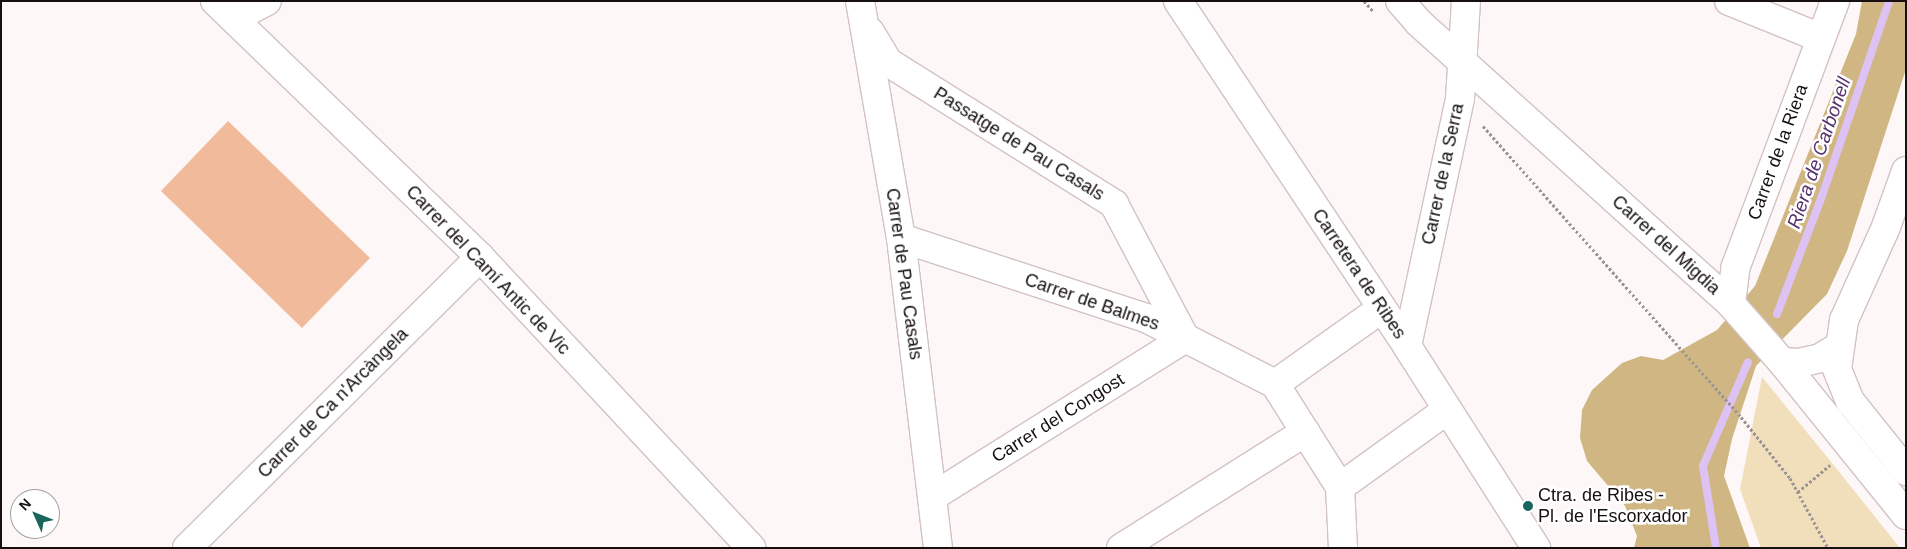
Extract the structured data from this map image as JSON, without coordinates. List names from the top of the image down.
{
  "streets": {
    "street": [
      "Passatge de Pau Casals",
      "Carrer de la Riera",
      "Carrer de la Serra",
      "Carrer del Migdia",
      "Carrer del Camí Antic de Vic",
      "Carrer de Pau Casals",
      "Carretera de Ribes",
      "Carrer de Balmes",
      "Carrer de Ca n'Arcàngela",
      "Carrer del Congost"
    ]
  },
  "crossings": [
    ["Passatge de Pau Casals", "Carrer de Pau Casals"],
    ["Passatge de Pau Casals", "Carrer de Balmes"],
    ["Passatge de Pau Casals", "Carrer del Congost"],
    ["Carrer de la Riera", "Carrer del Migdia"],
    ["Carrer de la Serra", "Carrer del Migdia"],
    ["Carrer de la Serra", "Carretera de Ribes"],
    ["Carrer del Camí Antic de Vic", "Carrer de Ca n'Arcàngela"],
    ["Carrer de Pau Casals", "Carrer de Balmes"],
    ["Carrer de Pau Casals", "Carrer del Congost"],
    ["Carrer de Balmes", "Carrer del Congost"]
  ],
  "water": ["Riera de Carbonell"],
  "places": ["Ctra. de Ribes - Pl. de l'Escorxador"],
  "north": "top left"
}
